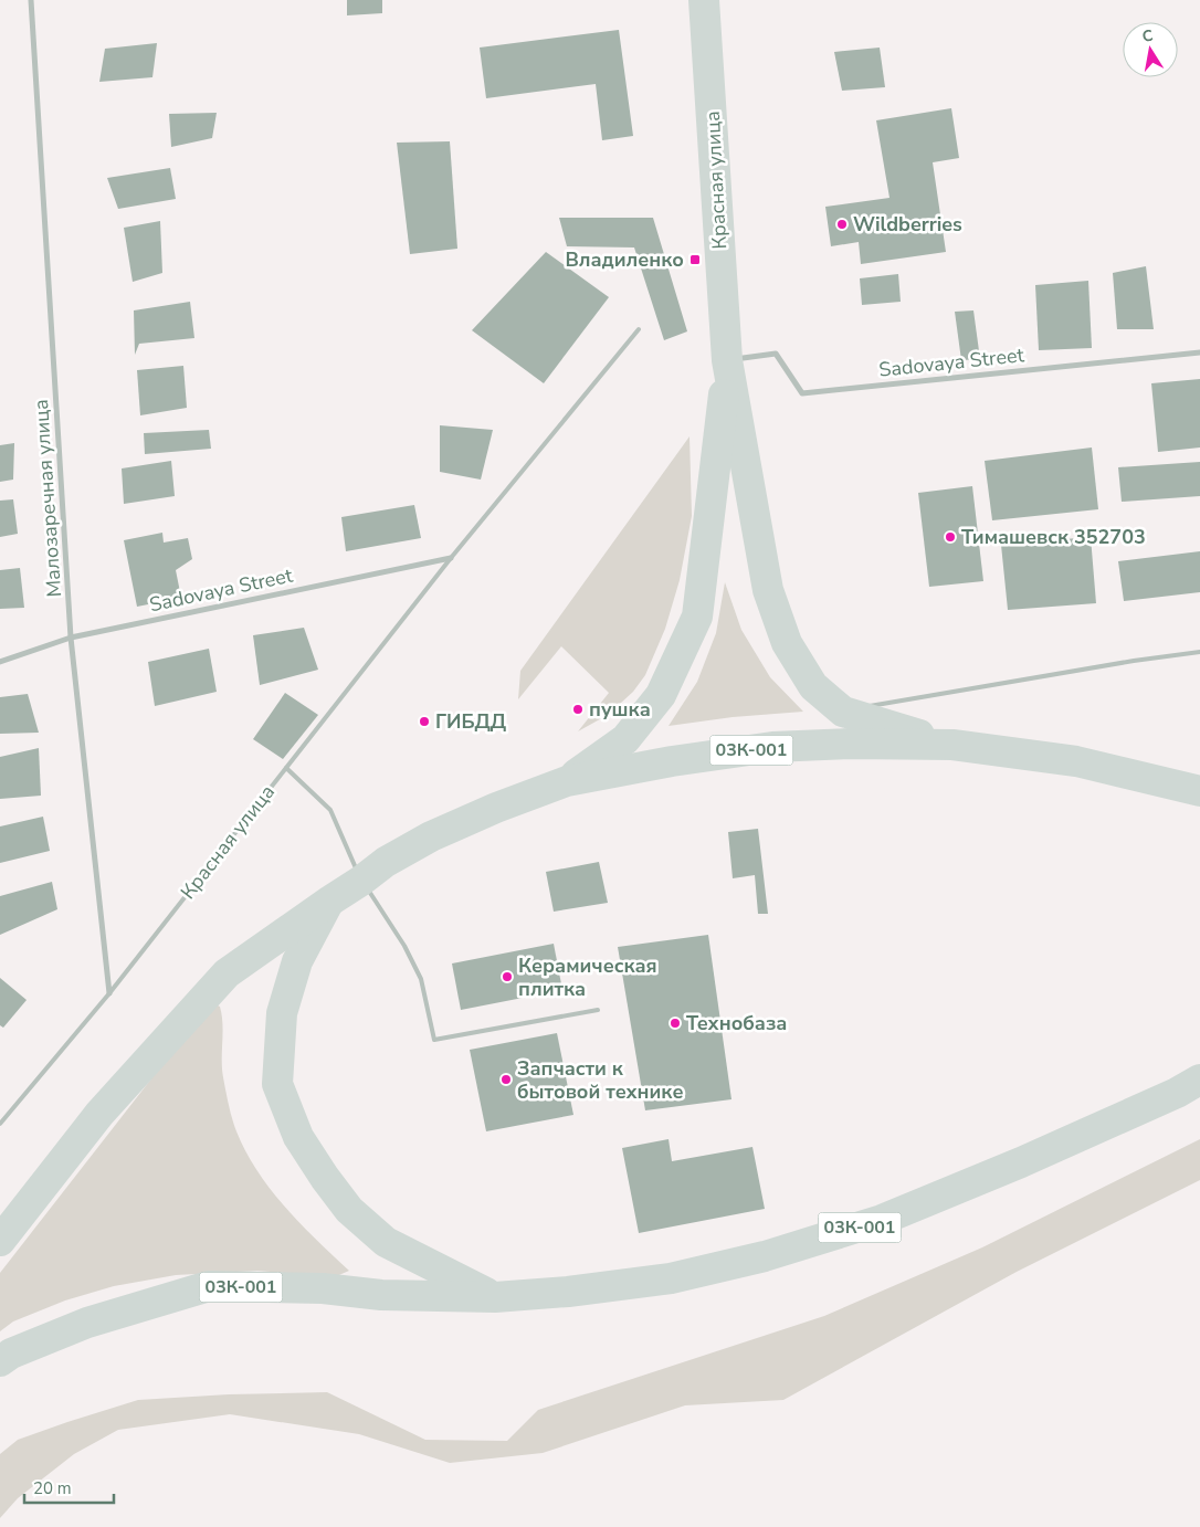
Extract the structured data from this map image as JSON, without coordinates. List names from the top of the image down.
{
  "streets": {
    "main road": ["Красная улица", "03К-001"],
    "street": ["Sadovaya Street", "Малозаречная улица"]
  },
  "crossings": [
    ["Красная улица", "Sadovaya Street"],
    ["Красная улица", "Малозаречная улица"],
    ["Sadovaya Street", "Малозаречная улица"]
  ],
  "places": {
    "other": [
      "Wildberries",
      "Тимашевск 352703",
      "пушка",
      "ГИБДД",
      "Керамическая плитка",
      "Технобаза",
      "Запчасти к бытовой технике"
    ],
    "transit": ["Владиленко"]
  },
  "scale_bar": "20 m",
  "north": "top"
}
